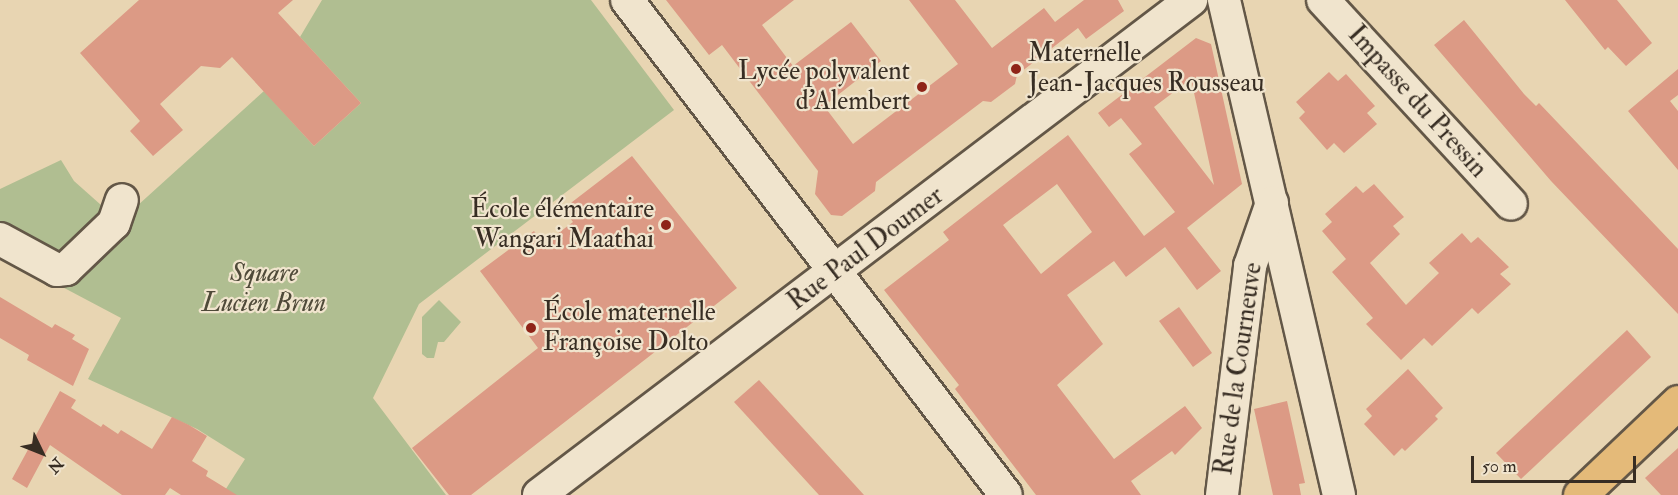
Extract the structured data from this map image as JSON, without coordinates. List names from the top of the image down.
{
  "streets": {
    "street": ["Impasse du Pressin", "Rue Paul Doumer", "Rue de la Courneuve"]
  },
  "parks": ["Square Lucien Brun"],
  "places": [
    "Maternelle Jean-Jacques Rousseau",
    "Lycée polyvalent d'Alembert",
    "École élémentaire Wangari Maathai",
    "École maternelle Françoise Dolto"
  ],
  "scale_bar": "50 m",
  "north": "bottom right"
}
